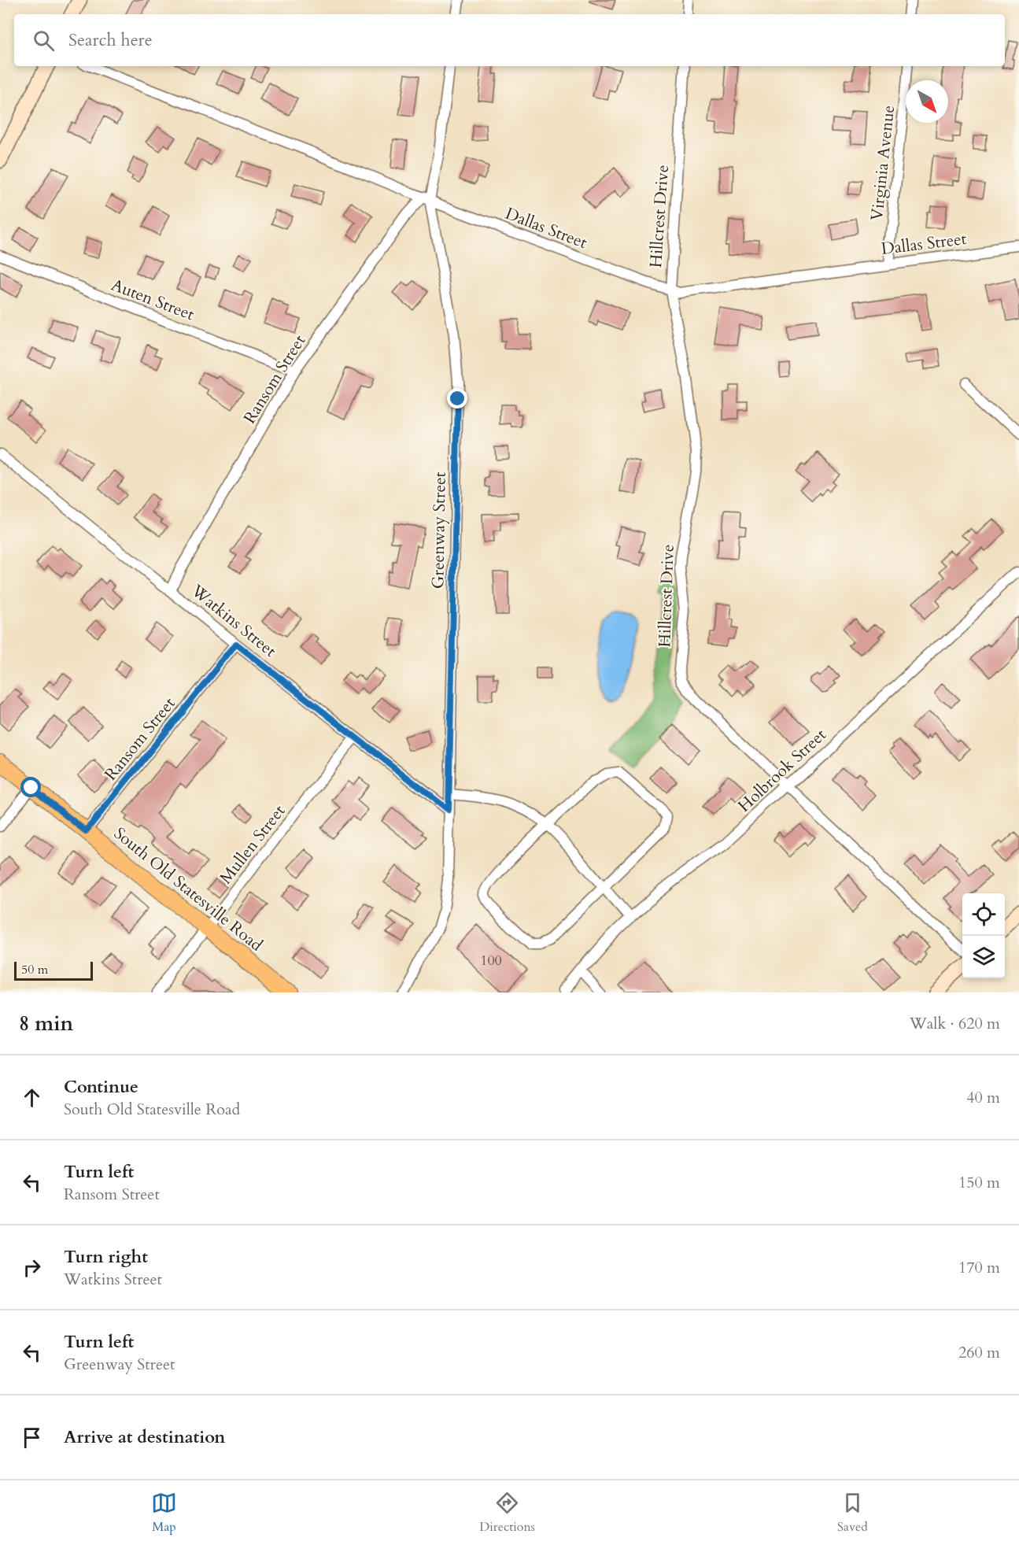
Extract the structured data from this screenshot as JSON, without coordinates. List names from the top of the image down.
{
  "streets": {
    "main road": ["South Old Statesville Road"],
    "street": [
      "Virginia Avenue",
      "Hillcrest Drive",
      "Dallas Street",
      "Auten Street",
      "Ransom Street",
      "Greenway Street",
      "Watkins Street",
      "Holbrook Street",
      "Mullen Street"
    ]
  },
  "crossings": [
    ["Virginia Avenue", "Dallas Street"],
    ["Hillcrest Drive", "Dallas Street"],
    ["Hillcrest Drive", "Holbrook Street"],
    ["Dallas Street", "Ransom Street"],
    ["Dallas Street", "Greenway Street"],
    ["Auten Street", "Ransom Street"],
    ["Ransom Street", "Greenway Street"],
    ["Ransom Street", "Watkins Street"],
    ["Ransom Street", "South Old Statesville Road"],
    ["Greenway Street", "Watkins Street"],
    ["Watkins Street", "Mullen Street"],
    ["Mullen Street", "South Old Statesville Road"]
  ],
  "house_numbers": ["100"],
  "scale_bar": "50 m",
  "north": "bottom right",
  "page": {
    "search": "Search here",
    "scale": "50 m",
    "heading": ["8 min", "Walk · 620 m"],
    "list": [
      ["Continue", "South Old Statesville Road", "40 m"],
      ["Turn left", "Ransom Street", "150 m"],
      ["Turn right", "Watkins Street", "170 m"],
      ["Turn left", "Greenway Street", "260 m"],
      "Arrive at destination"
    ],
    "nav": ["Map", "Directions", "Saved"]
  }
}
